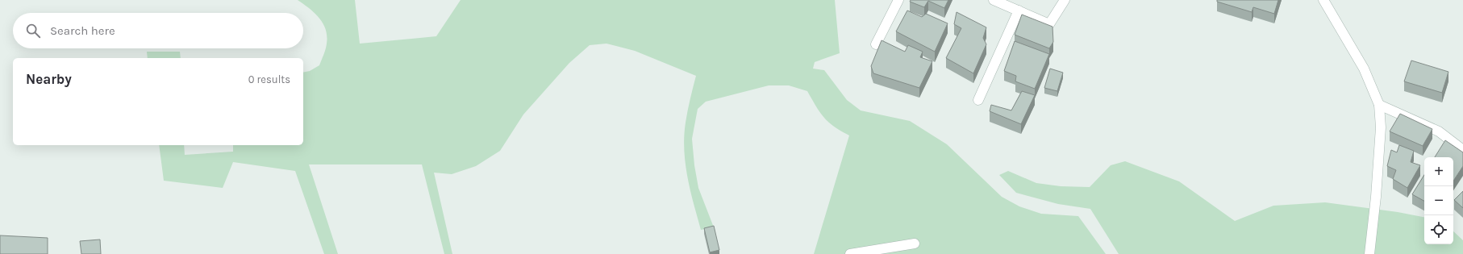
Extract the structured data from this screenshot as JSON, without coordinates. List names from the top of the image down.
{
  "page": {
    "search": "Search here",
    "heading": ["Nearby", "0 results"],
    "map_buttons": ["+", "−"]
  }
}
